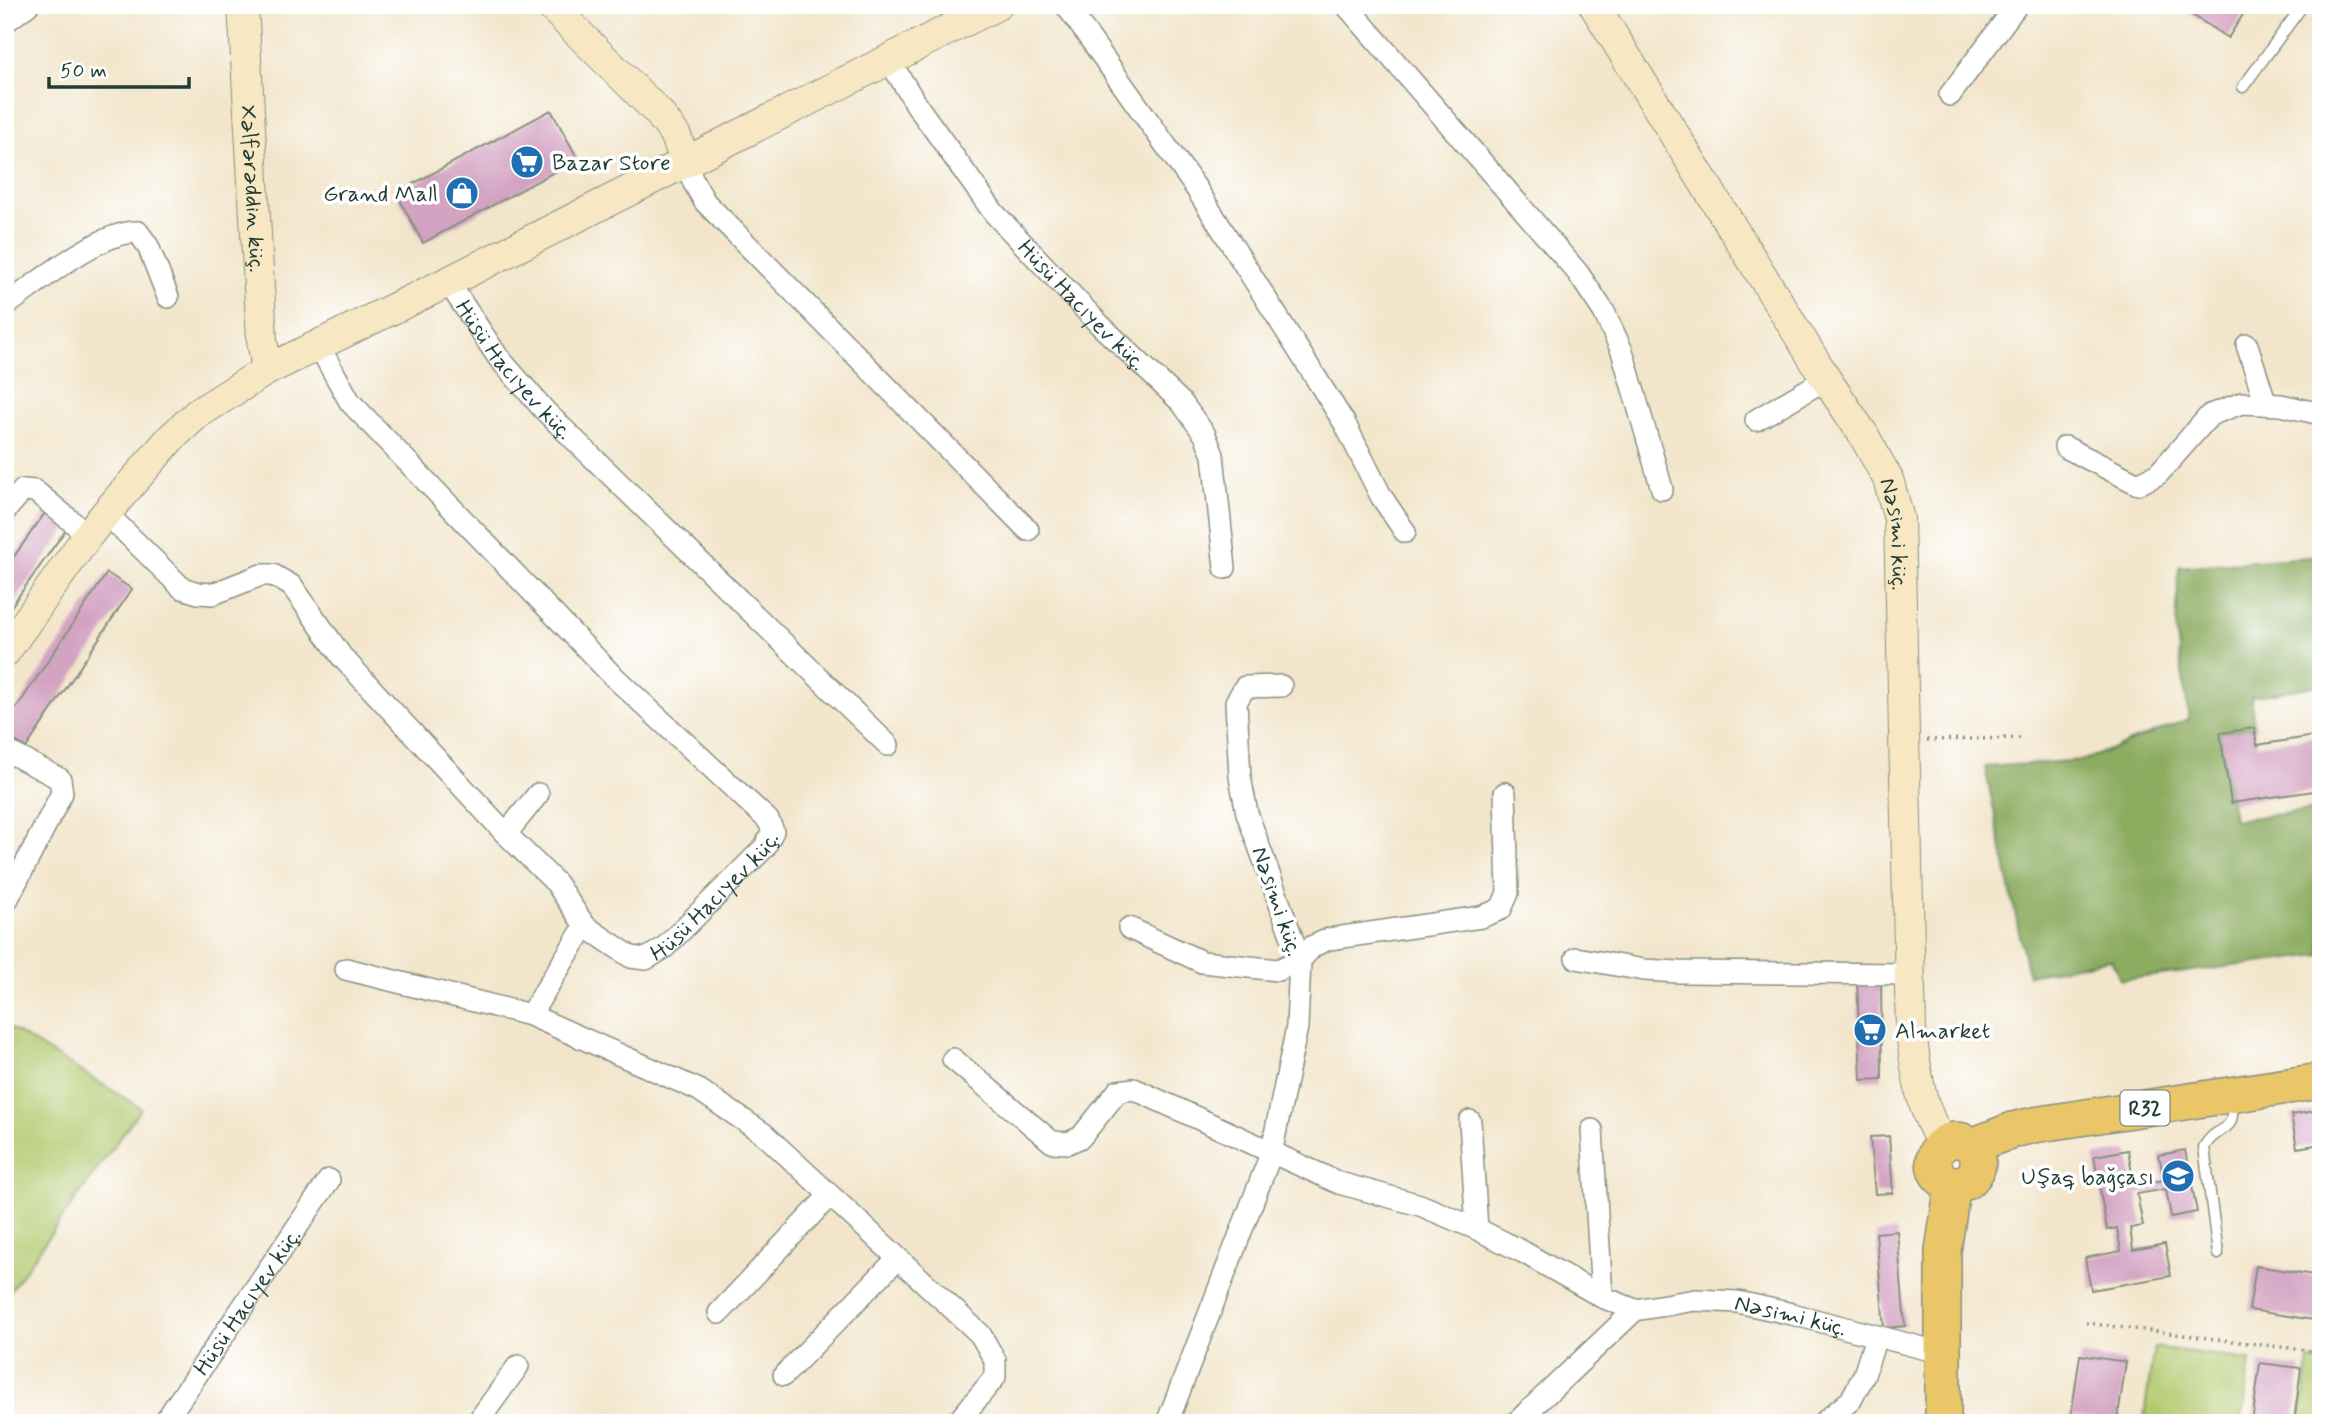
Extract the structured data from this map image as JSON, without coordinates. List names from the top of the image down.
{
  "streets": {
    "main road": ["R32"],
    "street": ["Xəlfərəddin küç.", "Hüsü Hacıyev küç.", "Nəsimi küç."]
  },
  "crossings": [
    ["Xəlfərəddin küç.", "Hüsü Hacıyev küç."],
    ["Nəsimi küç.", "R32"]
  ],
  "places": {
    "supermarket": ["Bazar Store", "Almarket"],
    "shop": ["Grand Mall"],
    "school or university": ["Uşaq bağçası"]
  },
  "scale_bar": "50 m"
}
